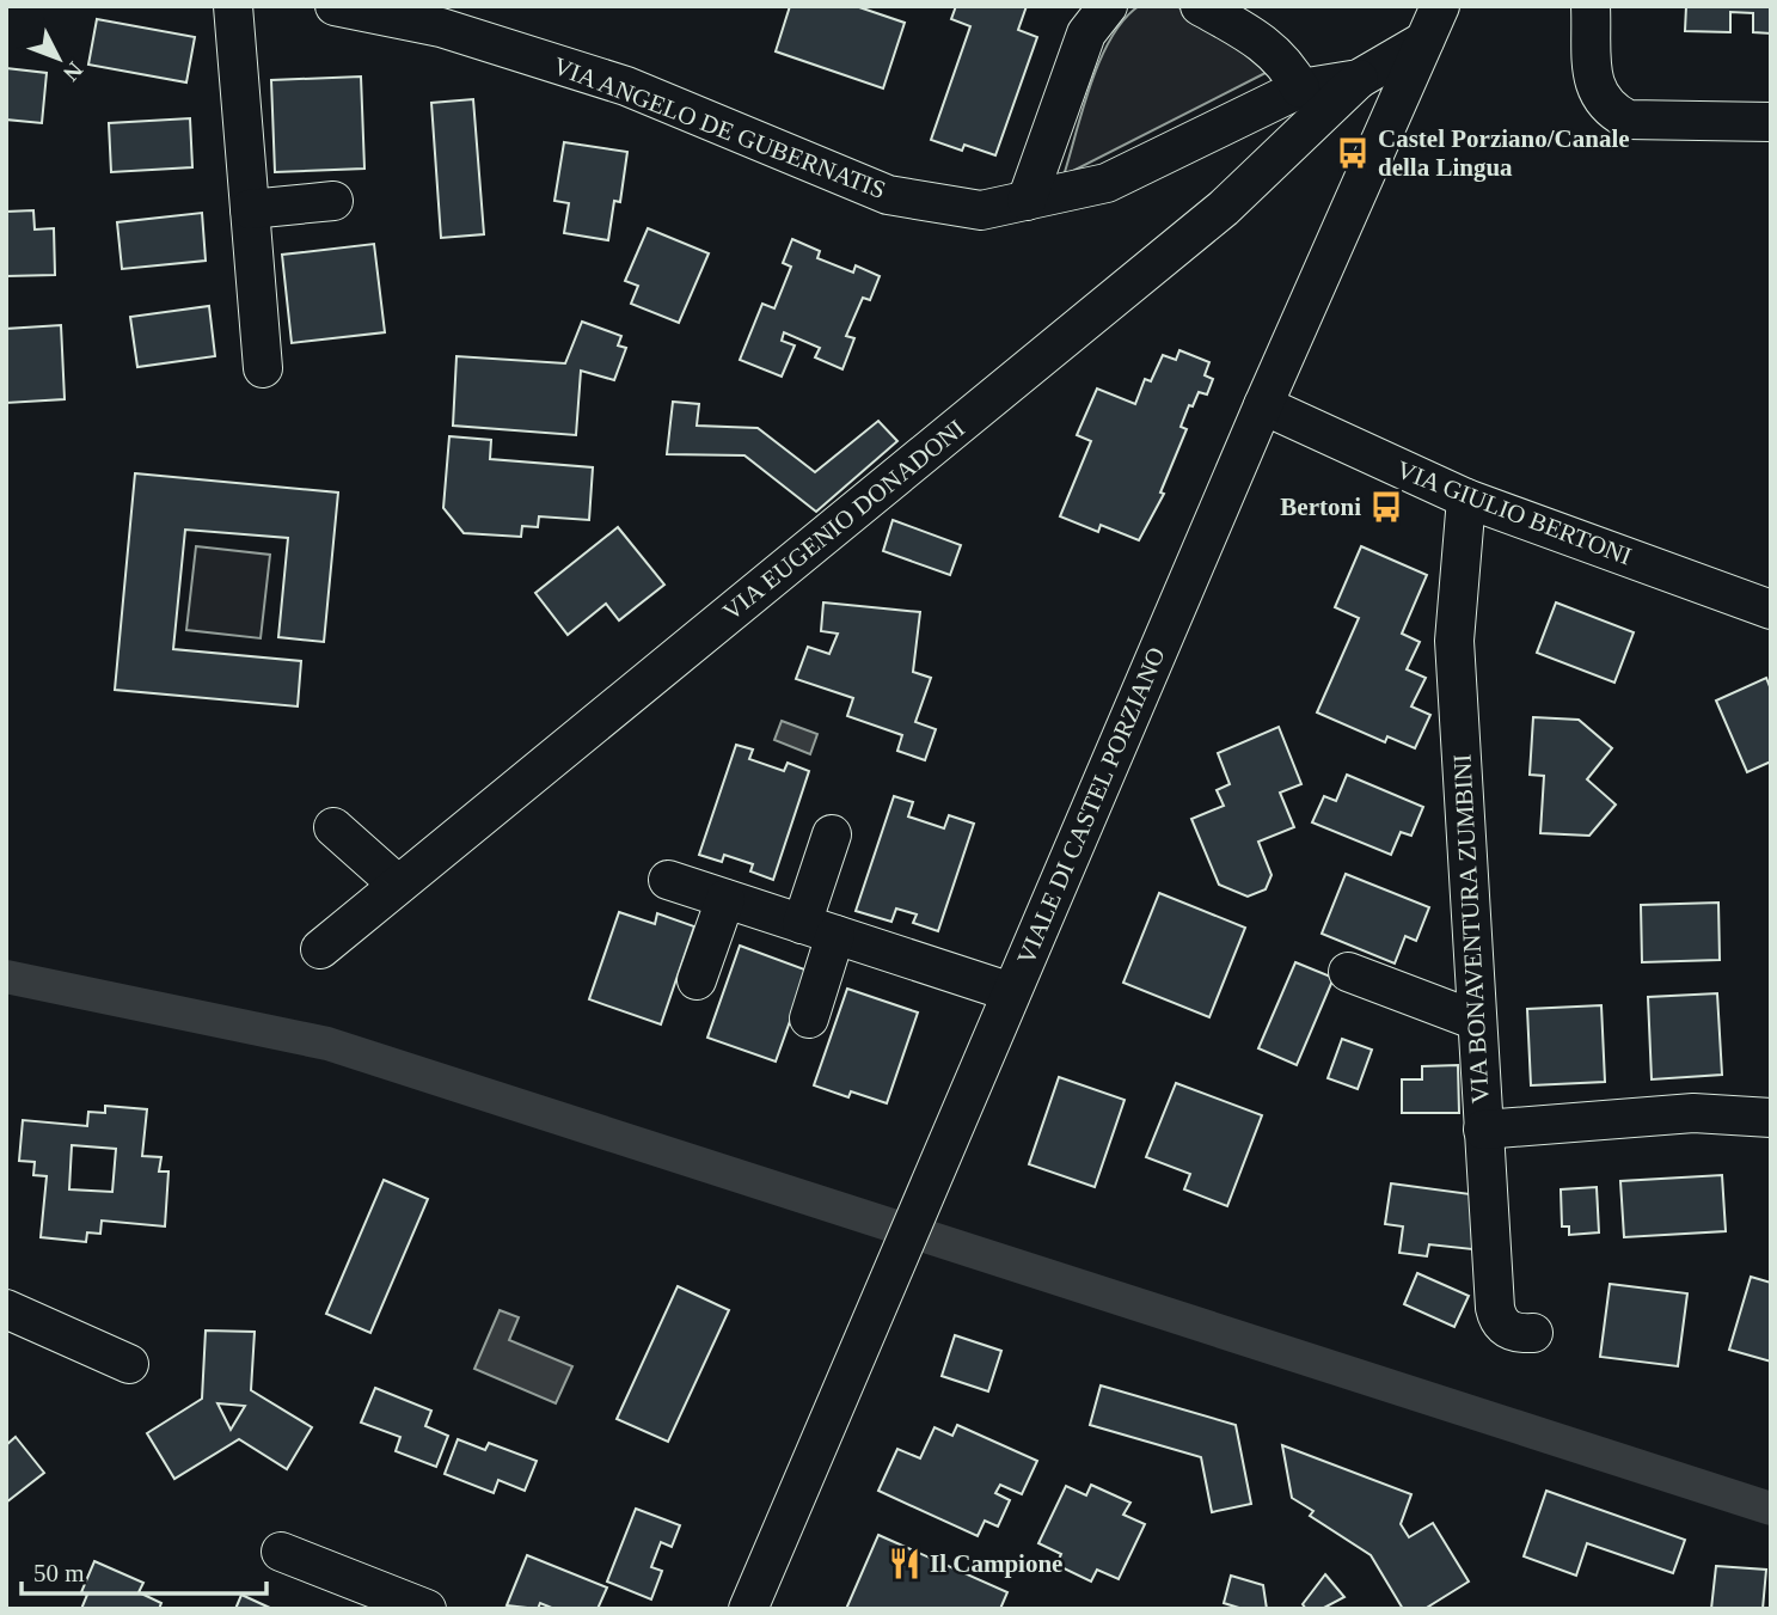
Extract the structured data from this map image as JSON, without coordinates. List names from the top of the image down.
{
  "streets": {
    "street": [
      "VIA ANGELO DE GUBERNATIS",
      "VIA GIULIO BERTONI",
      "VIA EUGENIO DONADONI",
      "VIALE DI CASTEL PORZIANO",
      "VIA BONAVENTURA ZUMBINI"
    ]
  },
  "crossings": [
    ["VIA ANGELO DE GUBERNATIS", "VIA EUGENIO DONADONI"],
    ["VIA ANGELO DE GUBERNATIS", "VIALE DI CASTEL PORZIANO"],
    ["VIA GIULIO BERTONI", "VIALE DI CASTEL PORZIANO"],
    ["VIA GIULIO BERTONI", "VIA BONAVENTURA ZUMBINI"]
  ],
  "places": {
    "bus stop": ["Castel Porziano/Canale della Lingua", "Bertoni"],
    "restaurant": ["Il Campione"]
  },
  "scale_bar": "50 m",
  "north": "bottom right"
}
